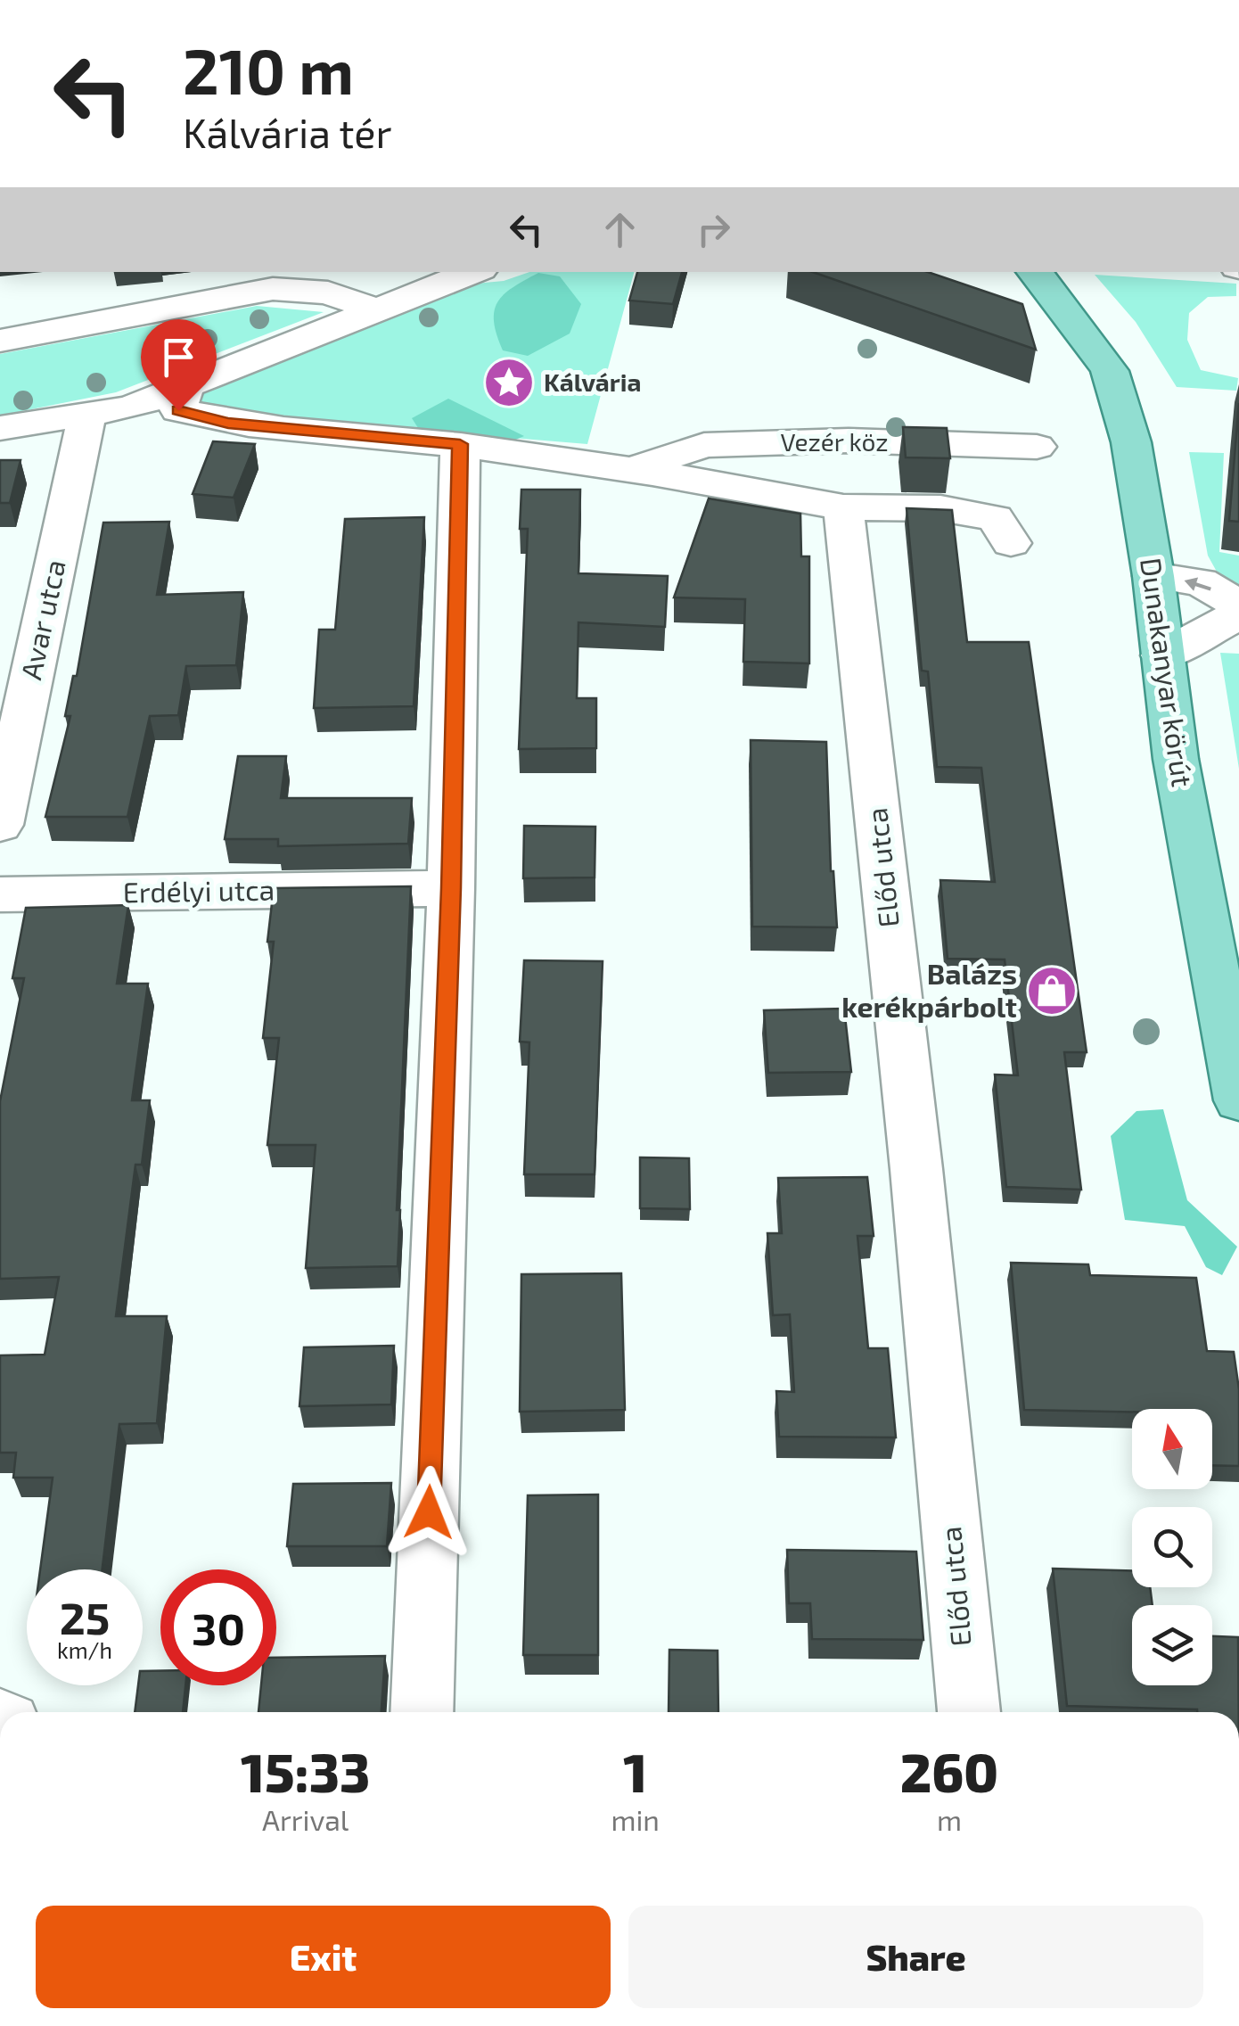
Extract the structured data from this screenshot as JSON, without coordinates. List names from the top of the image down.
{
  "streets": {
    "main road": ["Dunakanyar körút"],
    "street": [
      "Vezér köz",
      "Avar utca",
      "Előd utca",
      "Erdélyi utca"
    ]
  },
  "places": {
    "place": ["Kálvária"],
    "shop": ["Balázs kerékpárbolt"]
  },
  "north": "top",
  "page": {
    "turn": ["210 m", "Kálvária tér"],
    "speed": "25 km/h",
    "limit": "30",
    "eta": [
      "15:33",
      "Arrival",
      "1",
      "min",
      "260",
      "m"
    ],
    "buttons": ["Exit", "Share"]
  }
}
